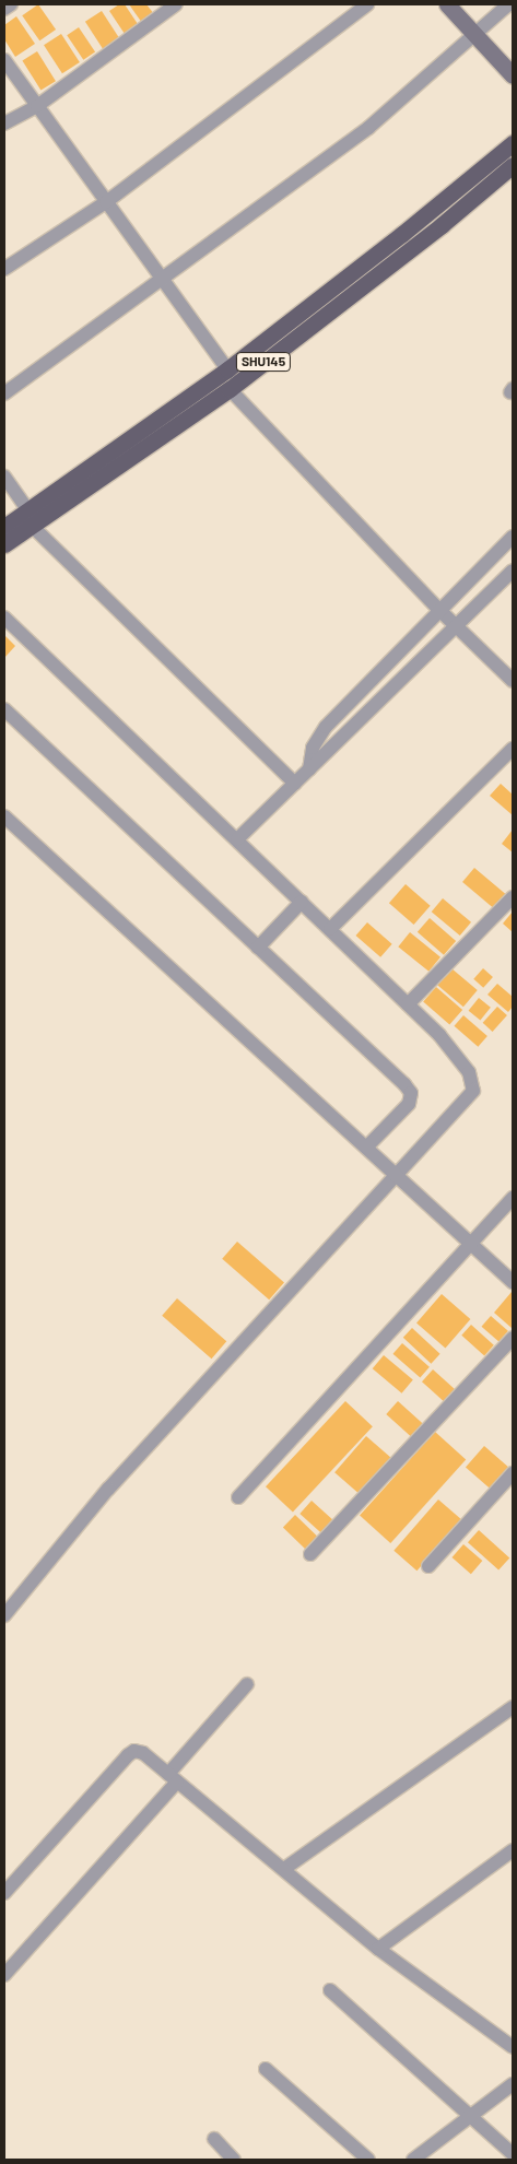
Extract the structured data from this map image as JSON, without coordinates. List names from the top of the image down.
{
  "streets": {
    "main road": ["SHU145"]
  }
}
